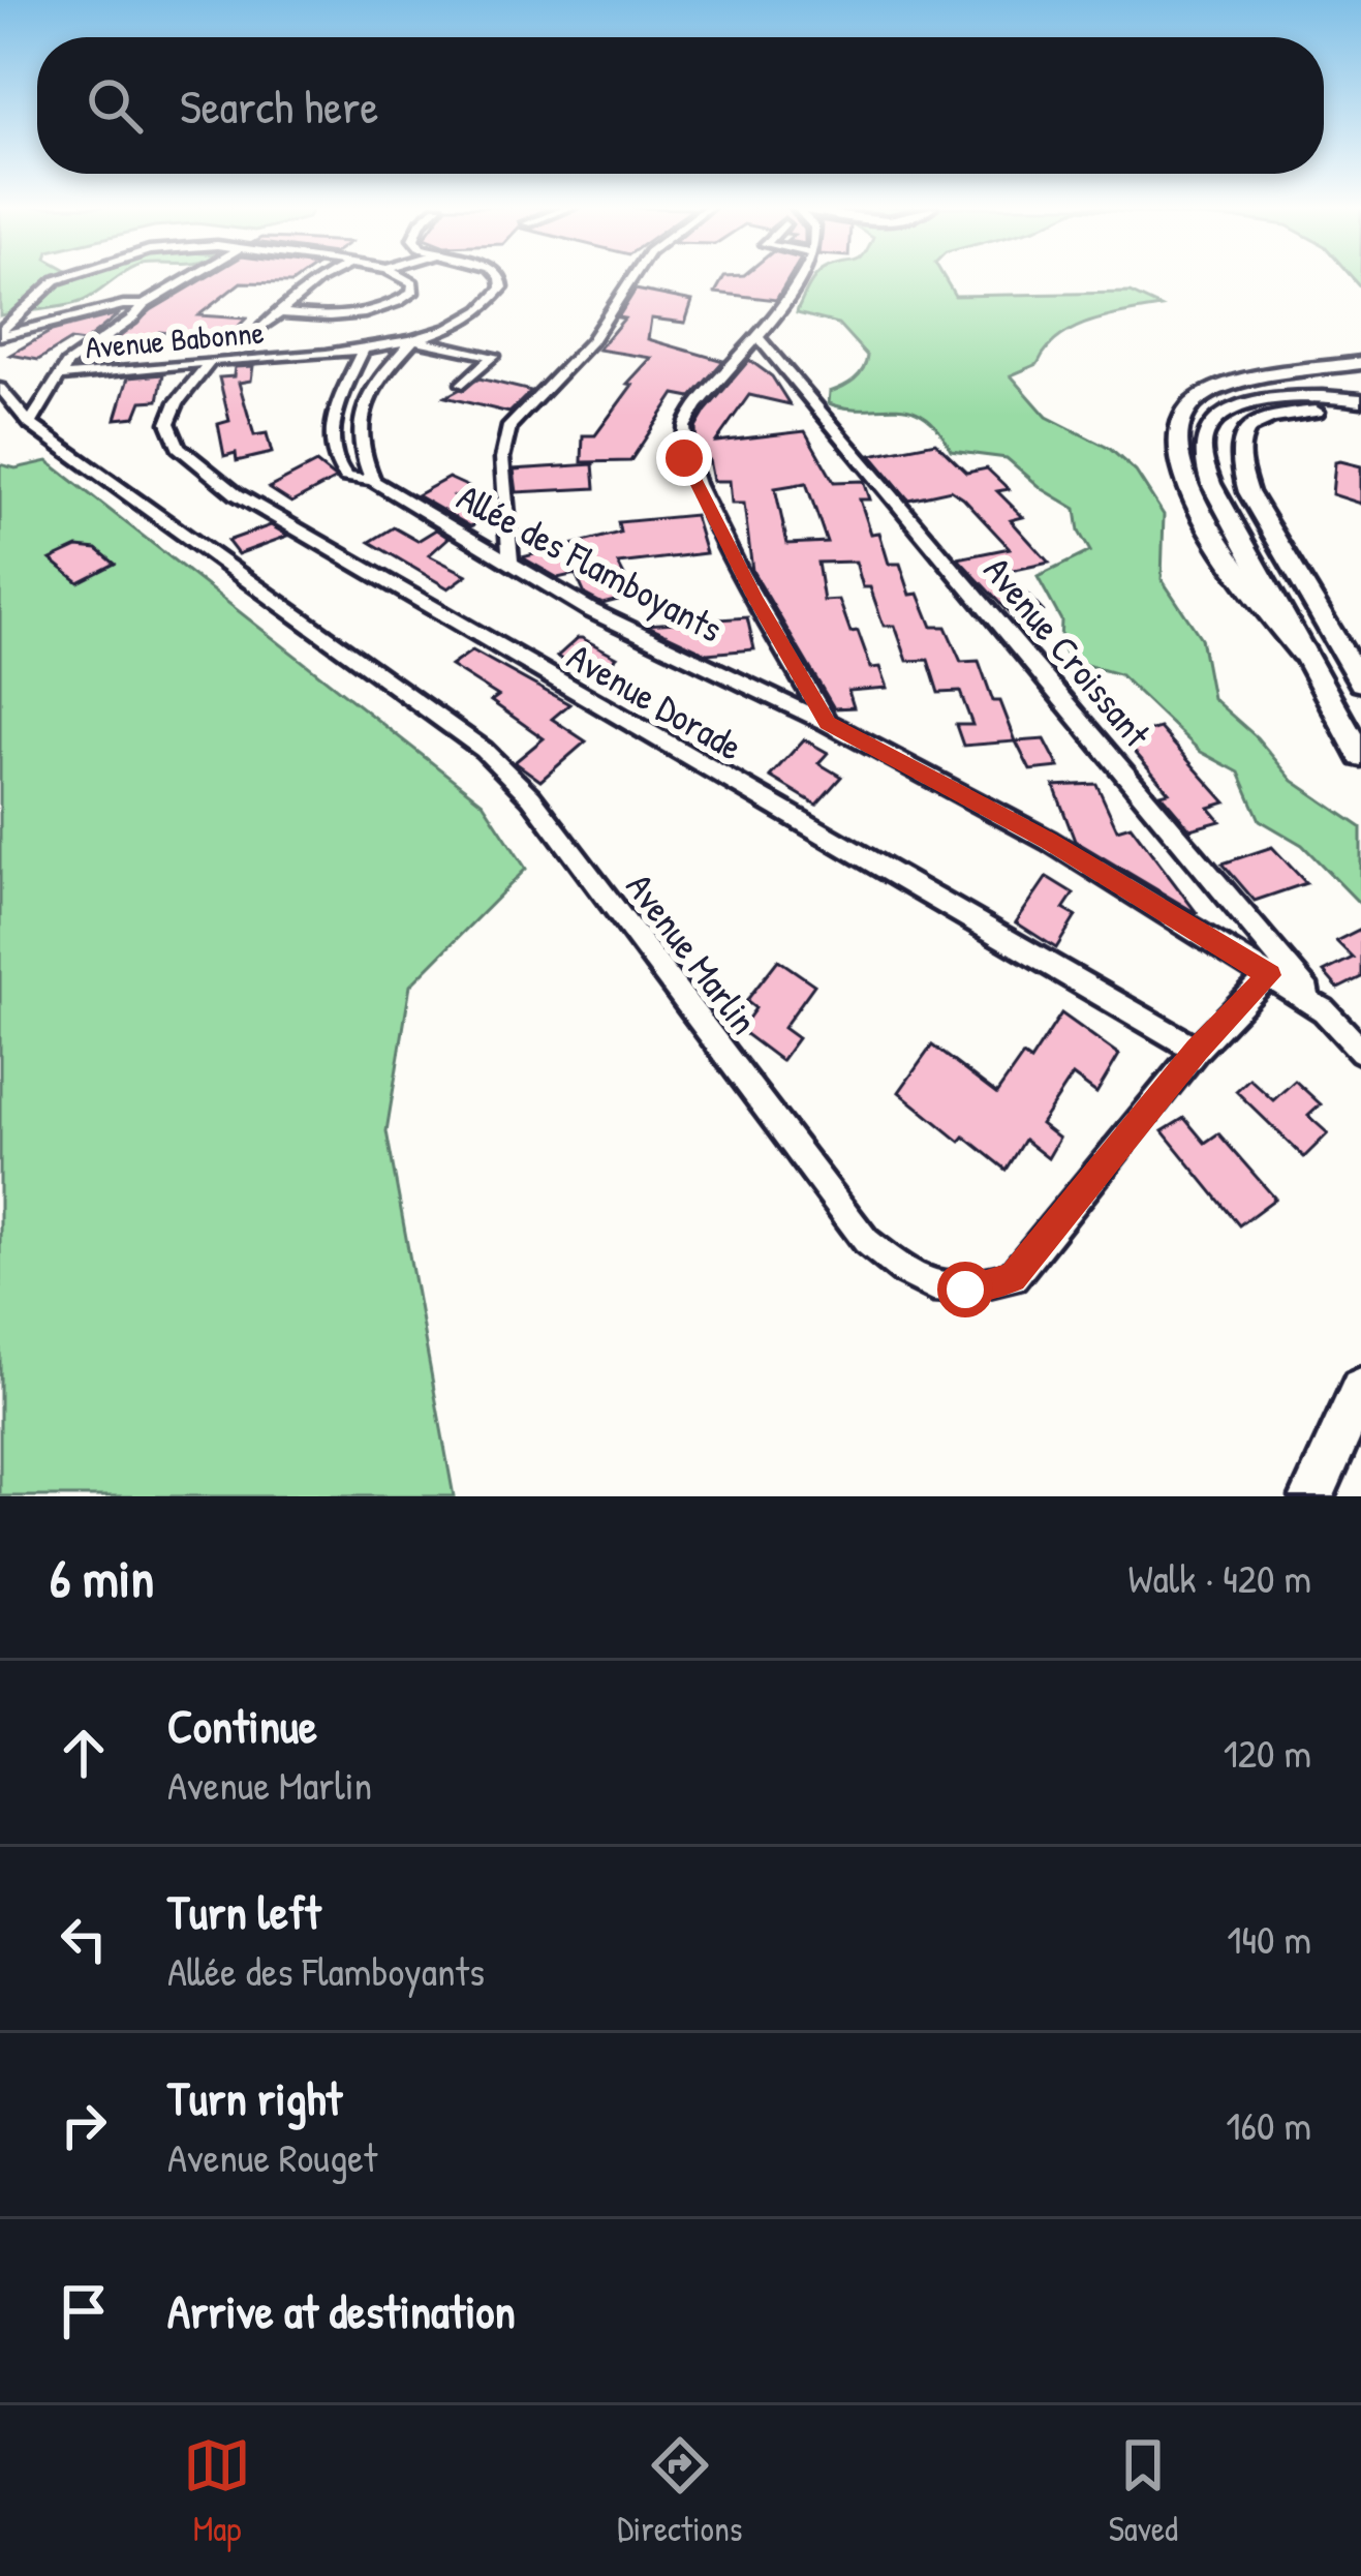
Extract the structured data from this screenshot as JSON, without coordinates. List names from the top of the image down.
{
  "streets": {
    "street": [
      "Avenue Babonne",
      "Allée des Flamboyants",
      "Avenue Croissant",
      "Avenue Dorade",
      "Avenue Marlin"
    ]
  },
  "crossings": [
    ["Avenue Babonne", "Allée des Flamboyants"],
    ["Avenue Babonne", "Avenue Dorade"],
    ["Allée des Flamboyants", "Avenue Croissant"],
    ["Allée des Flamboyants", "Avenue Marlin"],
    ["Avenue Dorade", "Avenue Marlin"]
  ],
  "page": {
    "search": "Search here",
    "heading": ["6 min", "Walk · 420 m"],
    "list": [
      ["Continue", "Avenue Marlin", "120 m"],
      ["Turn left", "Allée des Flamboyants", "140 m"],
      ["Turn right", "Avenue Rouget", "160 m"],
      "Arrive at destination"
    ],
    "nav": ["Map", "Directions", "Saved"]
  }
}
